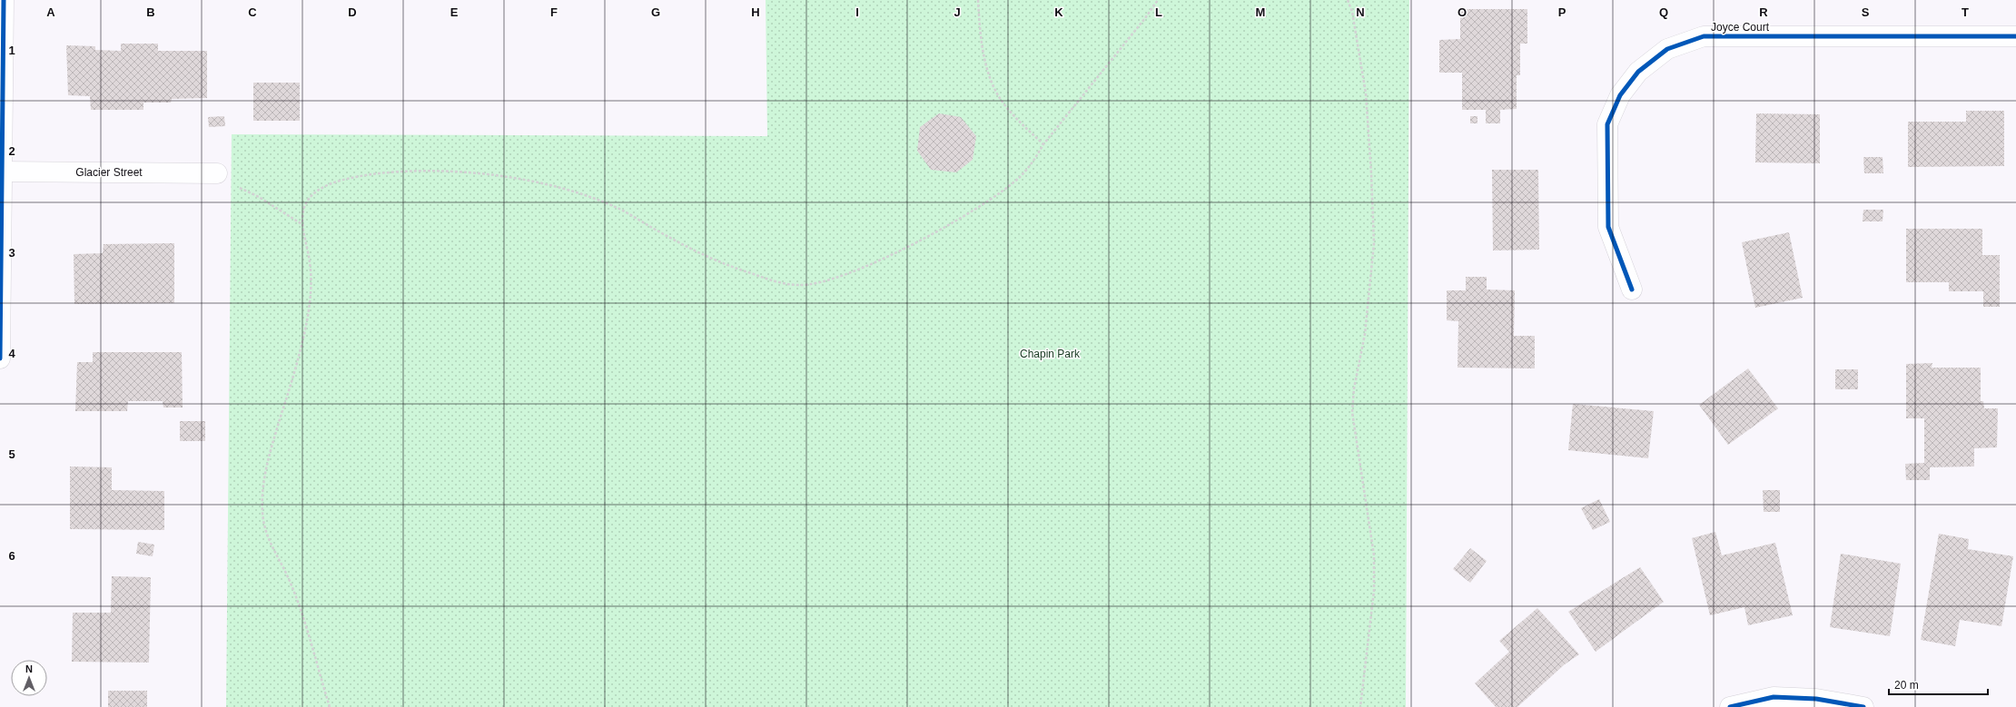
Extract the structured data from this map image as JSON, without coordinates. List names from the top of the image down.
{
  "streets": {
    "street": ["Joyce Court", "Glacier Street"]
  },
  "parks": ["Chapin Park"],
  "scale_bar": "20 m",
  "north": "top",
  "grid": {
    "columns": [
      "A",
      "B",
      "C",
      "D",
      "E",
      "F",
      "G",
      "H",
      "I",
      "J",
      "K",
      "L",
      "M",
      "N",
      "O",
      "P",
      "Q",
      "R",
      "S",
      "T"
    ],
    "rows": [
      "1",
      "2",
      "3",
      "4",
      "5",
      "6"
    ]
  }
}
